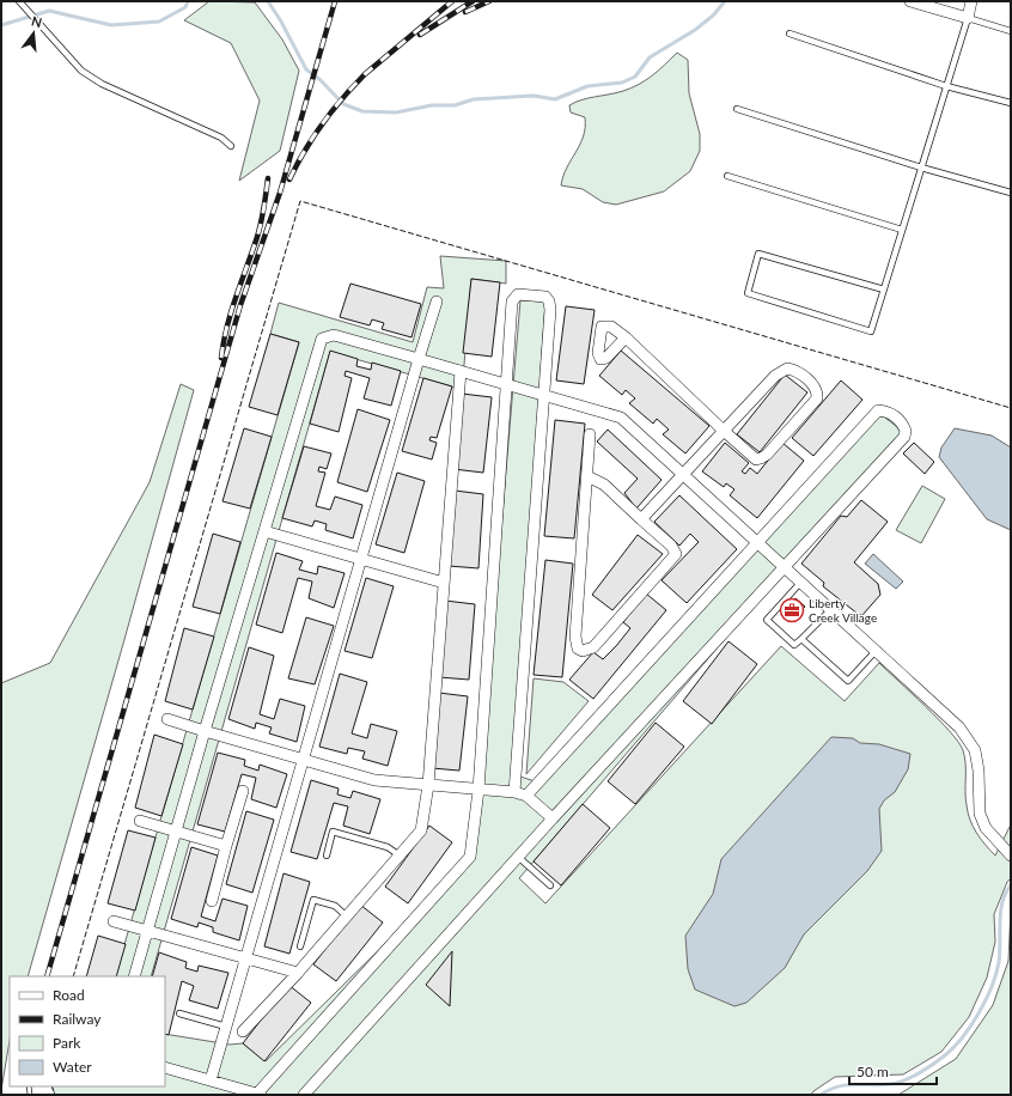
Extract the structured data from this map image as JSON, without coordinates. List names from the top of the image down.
{
  "places": {
    "office": ["Liberty Creek Village"]
  },
  "legend": [
    "Road",
    "Railway",
    "Park",
    "Water"
  ],
  "scale_bar": "50 m",
  "north": "top"
}
